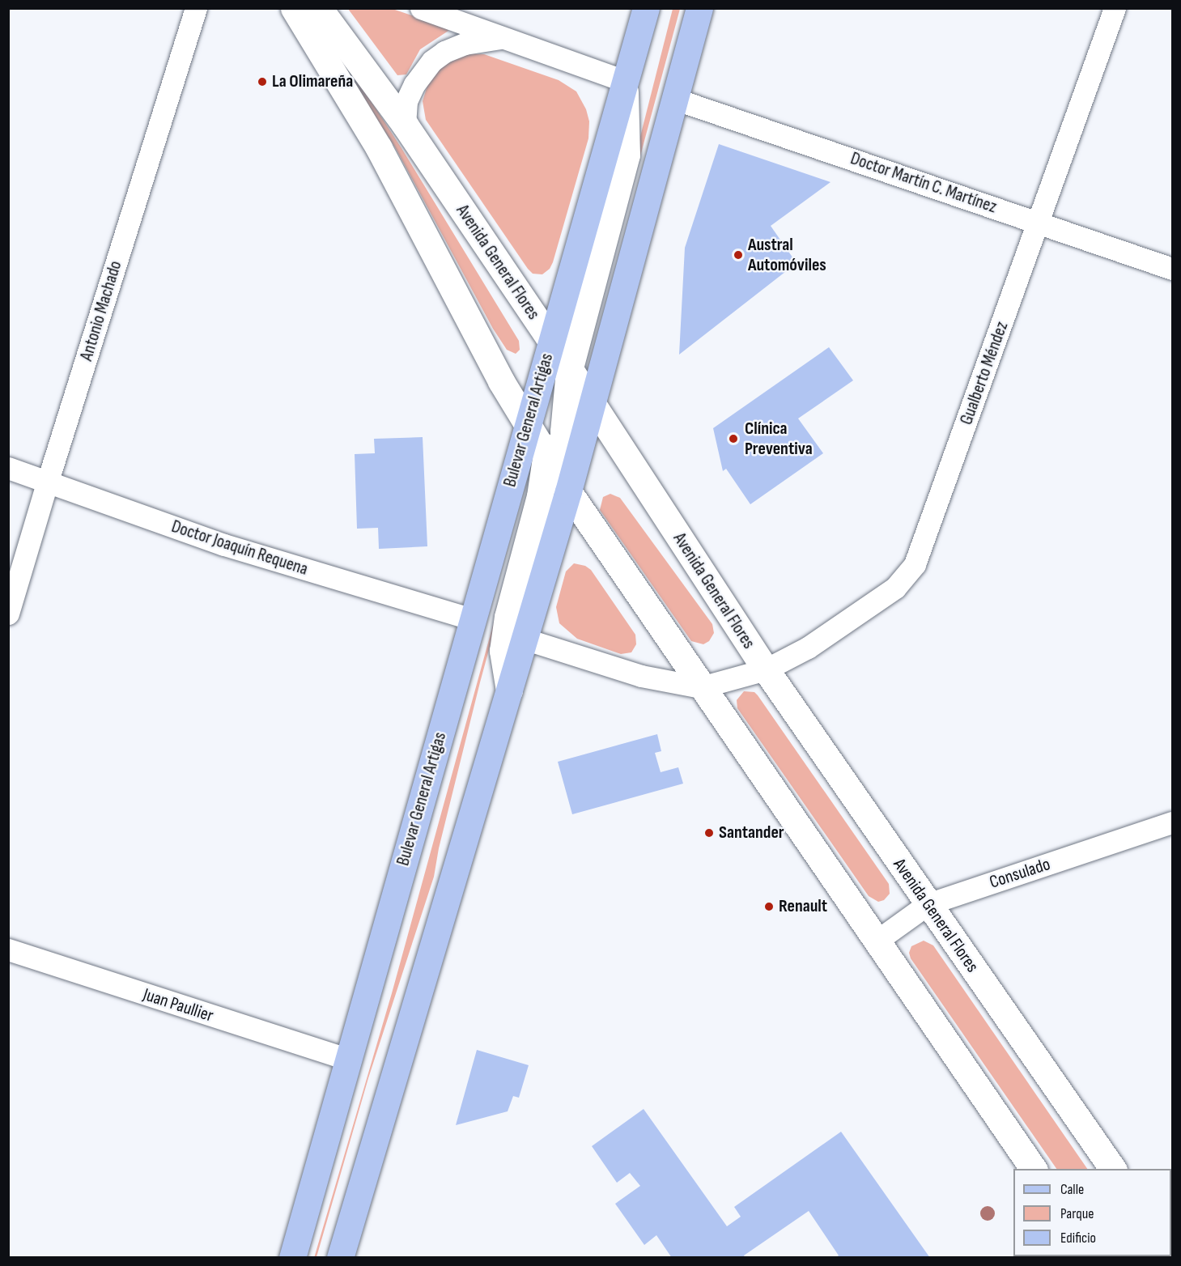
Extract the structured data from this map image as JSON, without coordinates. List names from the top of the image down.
{
  "streets": {
    "main road": ["Avenida General Flores", "Bulevar General Artigas"],
    "street": [
      "Doctor Martín C. Martínez",
      "Antonio Machado",
      "Gualberto Méndez",
      "Doctor Joaquín Requena",
      "Consulado",
      "Juan Paullier"
    ]
  },
  "crossings": [
    ["Doctor Martín C. Martínez", "Gualberto Méndez"],
    ["Doctor Martín C. Martínez", "Bulevar General Artigas"],
    ["Avenida General Flores", "Gualberto Méndez"],
    ["Avenida General Flores", "Bulevar General Artigas"],
    ["Avenida General Flores", "Consulado"],
    ["Antonio Machado", "Doctor Joaquín Requena"],
    ["Bulevar General Artigas", "Doctor Joaquín Requena"],
    ["Bulevar General Artigas", "Juan Paullier"]
  ],
  "places": [
    "La Olimareña",
    "Austral Automóviles",
    "Clínica Preventiva",
    "Santander",
    "Renault"
  ],
  "legend": ["Calle", "Parque", "Edificio"]
}
